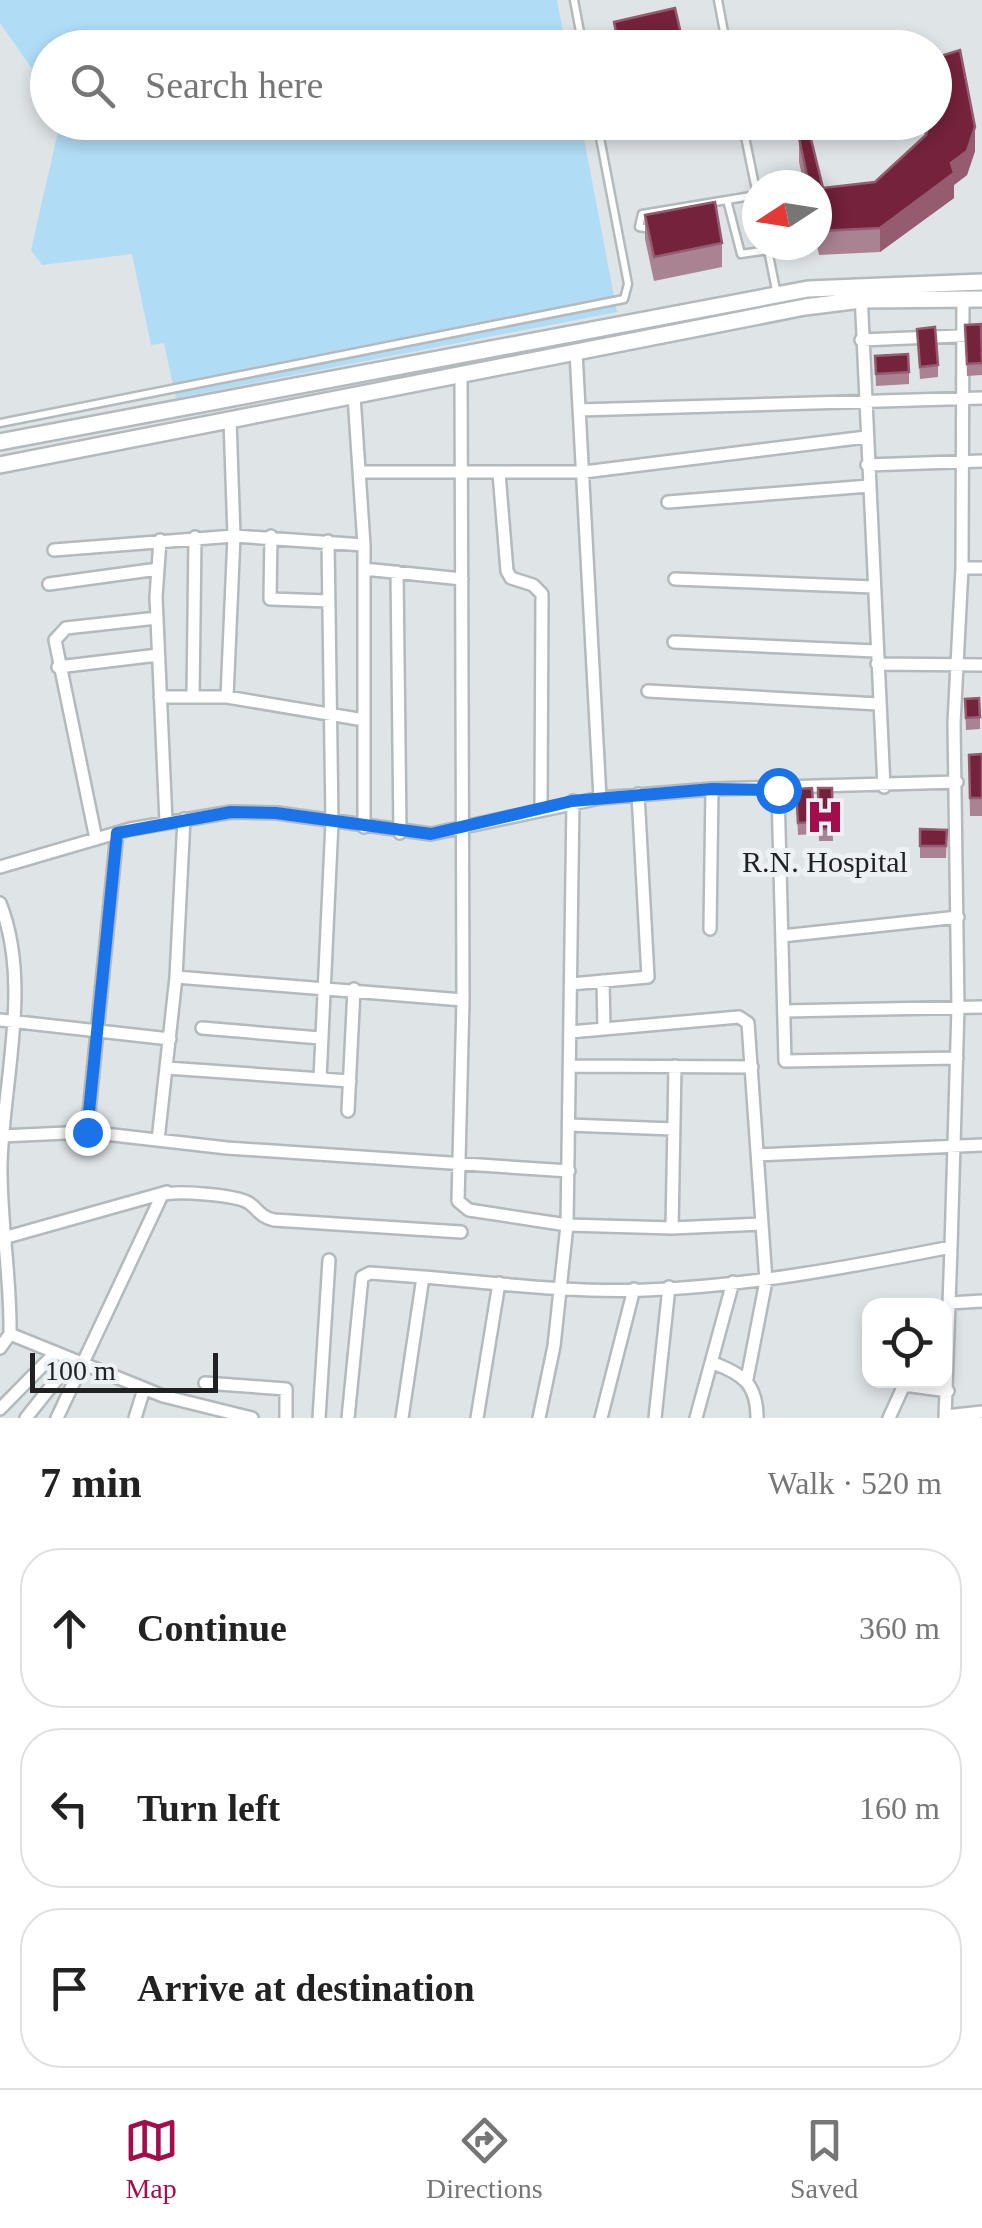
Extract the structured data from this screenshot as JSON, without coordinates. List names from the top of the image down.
{
  "places": {
    "hospital": ["R.N. Hospital"]
  },
  "scale_bar": "100 m",
  "north": "left",
  "page": {
    "search": "Search here",
    "scale": "100 m",
    "heading": ["7 min", "Walk · 520 m"],
    "list": [
      ["Continue", "360 m"],
      ["Turn left", "160 m"],
      "Arrive at destination"
    ],
    "nav": ["Map", "Directions", "Saved"]
  }
}
